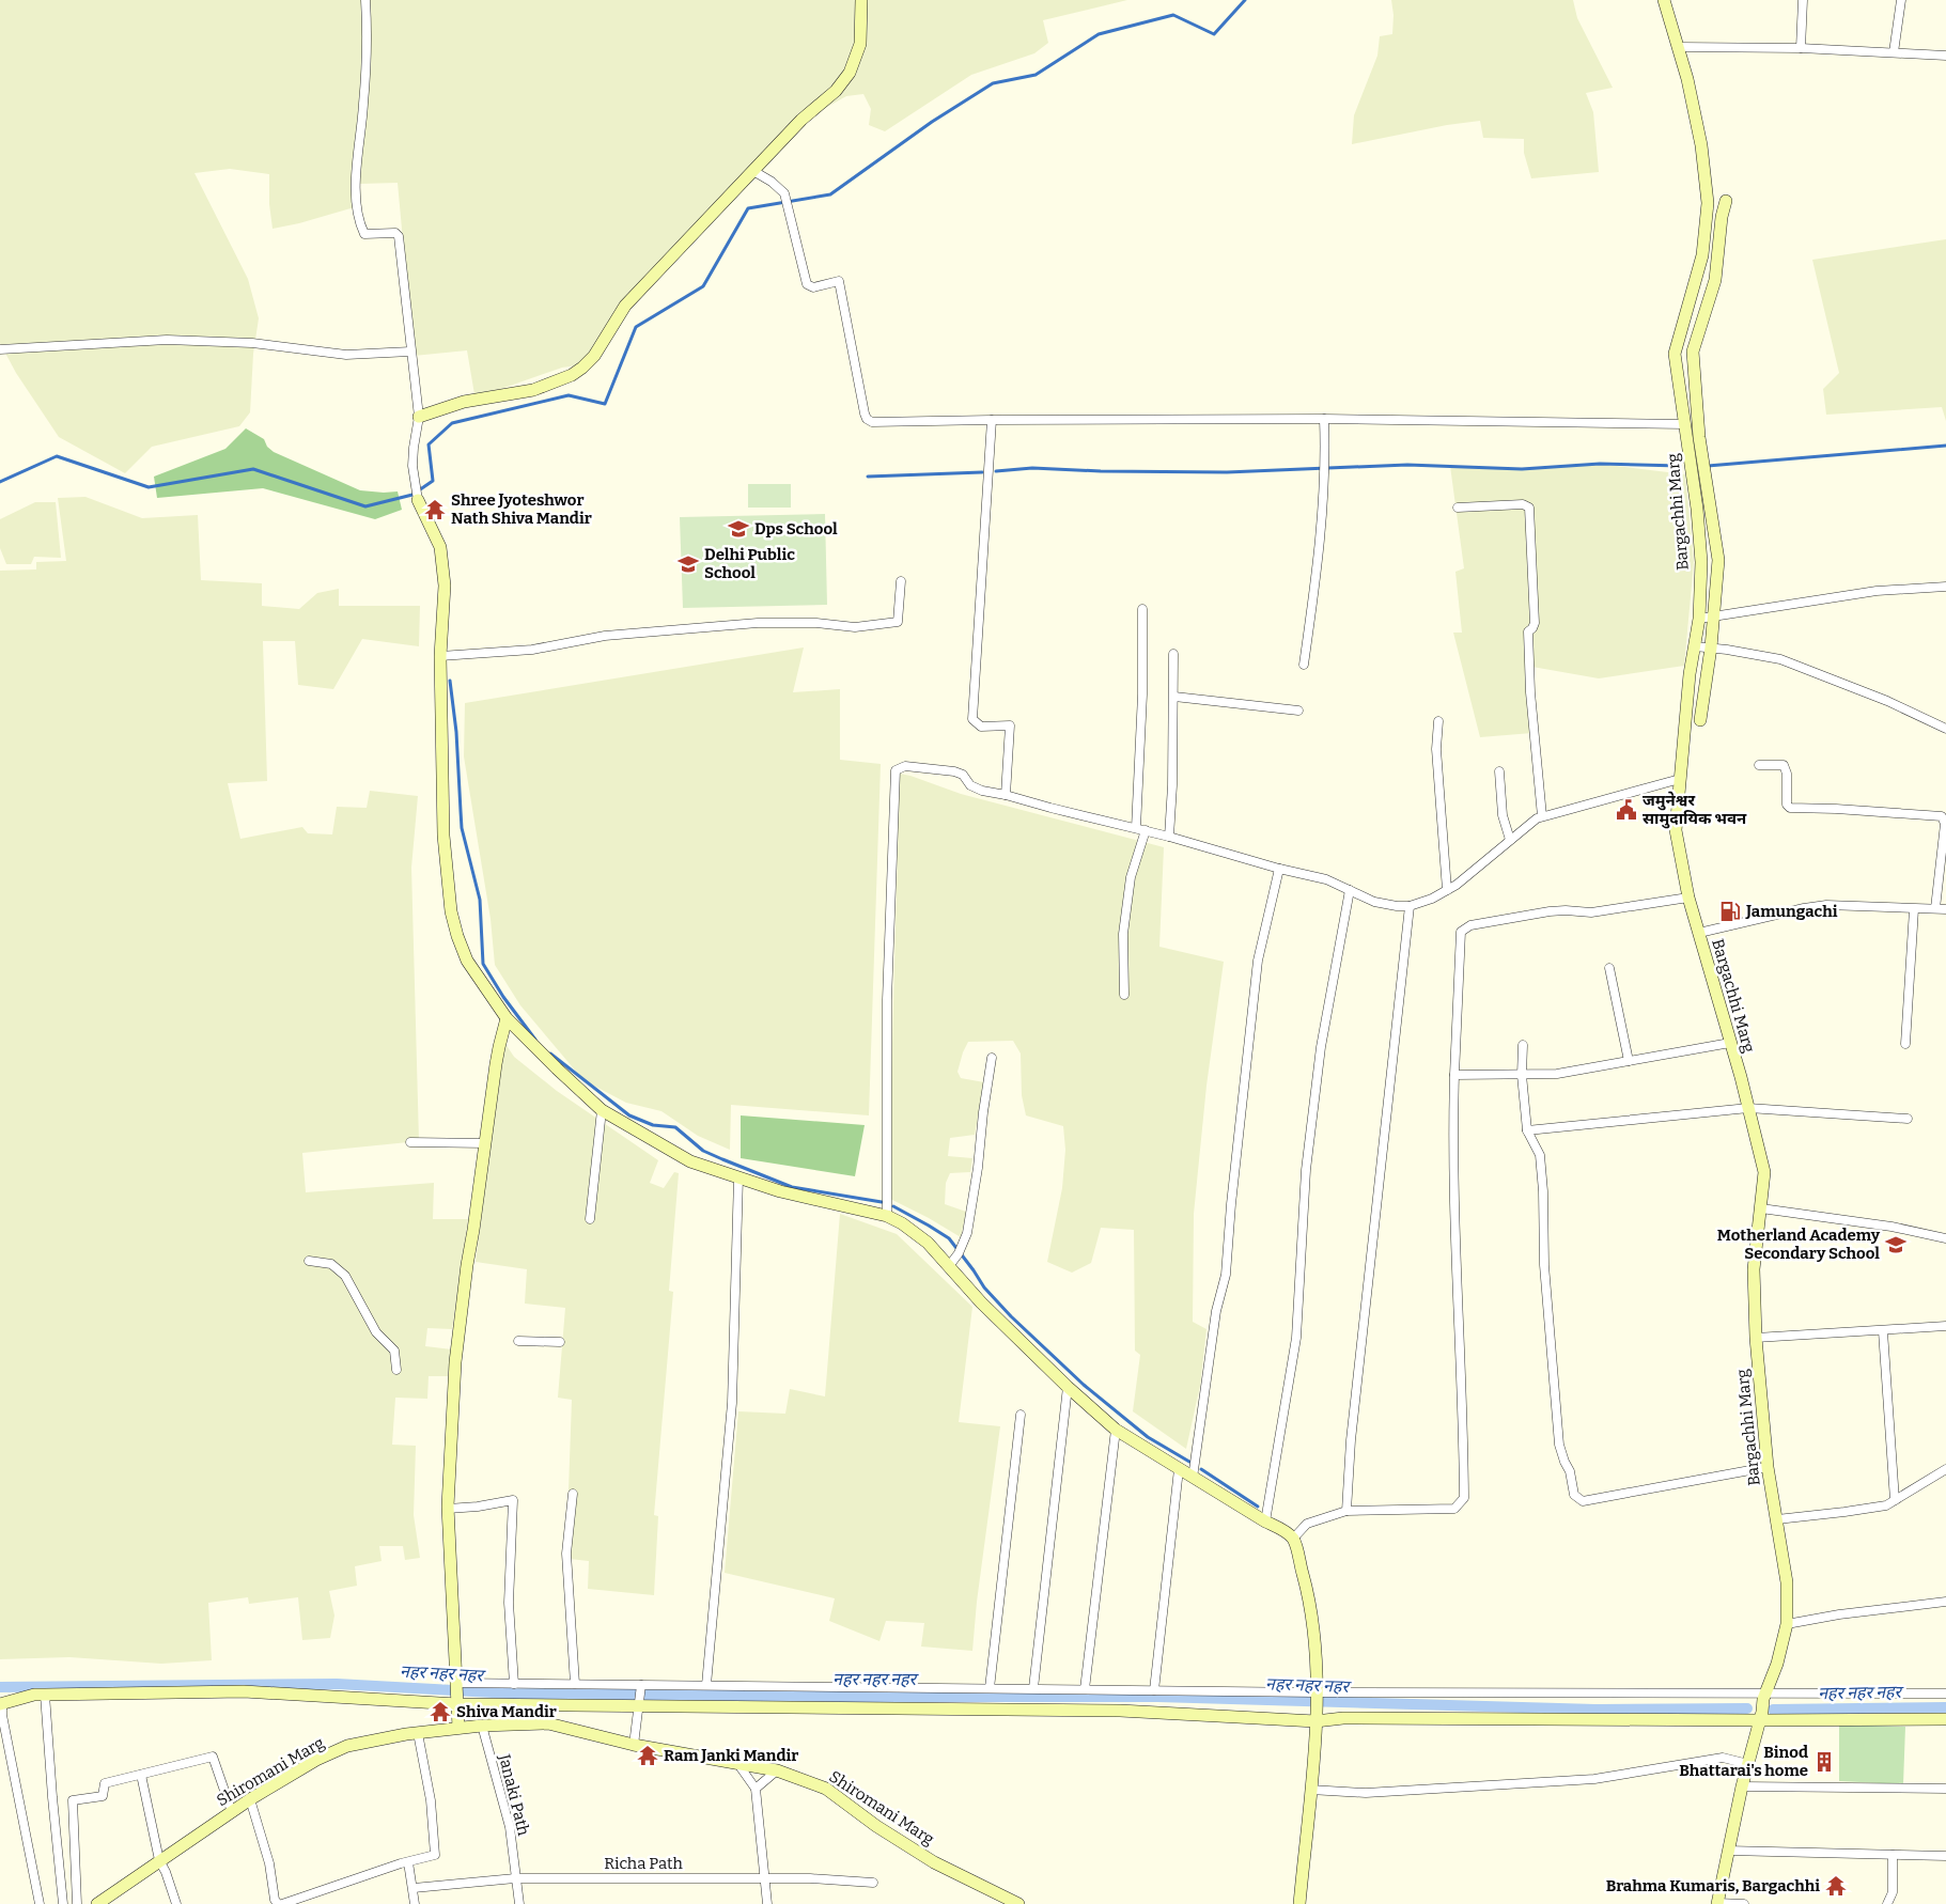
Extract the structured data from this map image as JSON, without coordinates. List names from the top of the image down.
{
  "streets": {
    "street": [
      "Bargachhi Marg",
      "Shiromani Marg",
      "Janaki Path",
      "Richa Path"
    ]
  },
  "crossings": [
    ["Shiromani Marg", "Janaki Path"],
    ["Janaki Path", "Richa Path"]
  ],
  "water": ["नहर नहर नहर"],
  "places": {
    "temple": [
      "Shree Jyoteshwor Nath Shiva Mandir",
      "Shiva Mandir",
      "Ram Janki Mandir",
      "Brahma Kumaris, Bargachhi"
    ],
    "school or university": ["Dps School", "Delhi Public School", "Motherland Academy Secondary School"],
    "public building": ["जमुनेश्वर सामुदायिक भवन"],
    "fuel station": ["Jamungachi"],
    "building": ["Binod Bhattarai's home"]
  }
}
